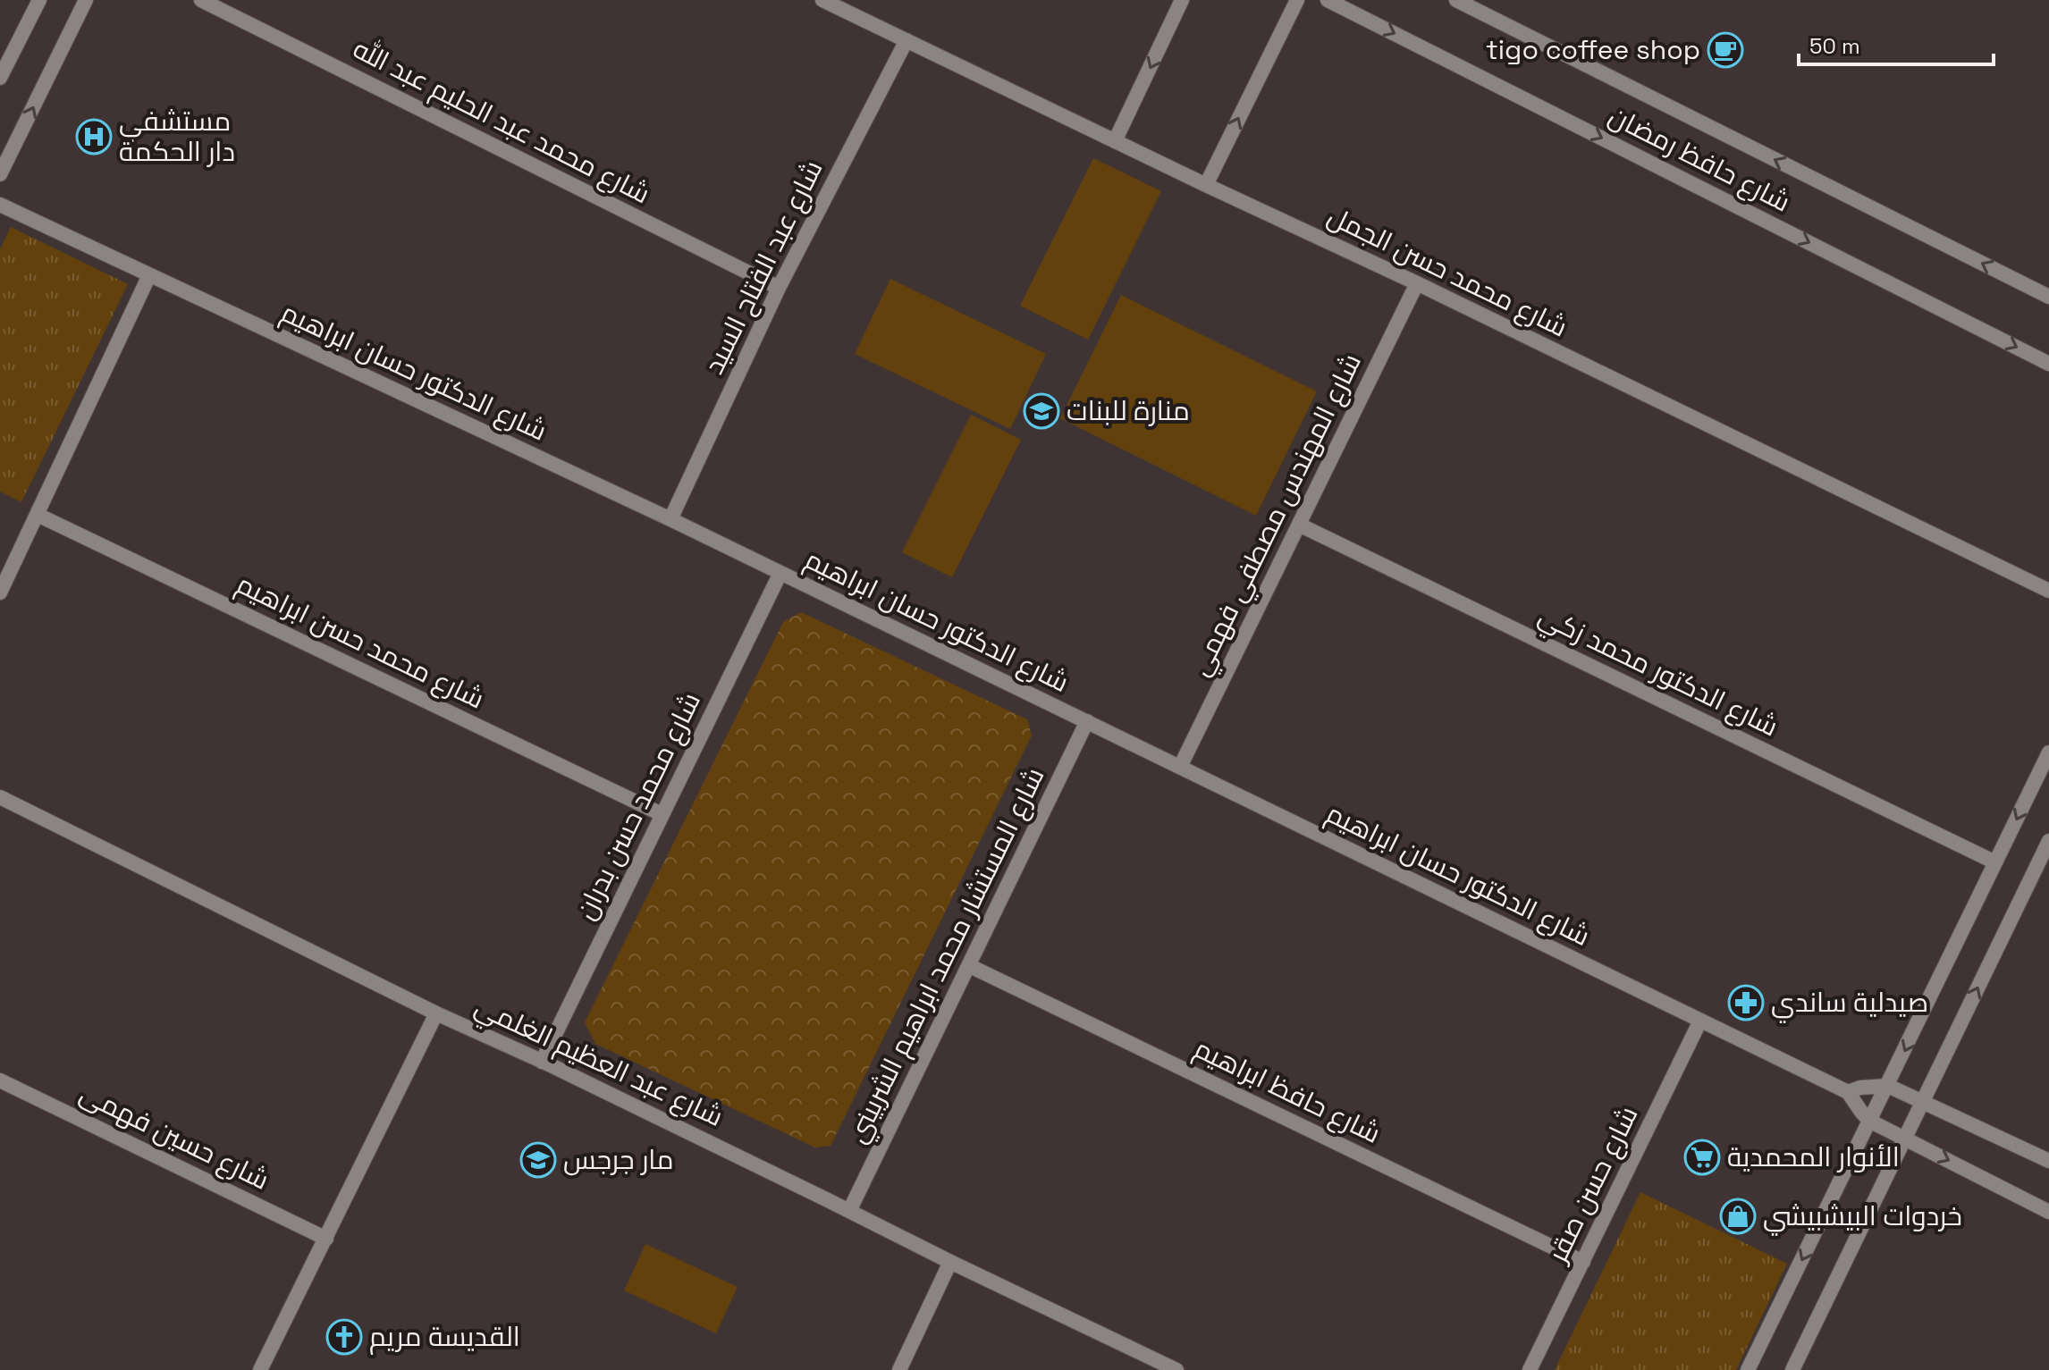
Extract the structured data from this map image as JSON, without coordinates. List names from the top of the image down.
{
  "streets": {
    "street": [
      "شارع محمد عبد الحليم عبد الله",
      "شارع حافظ رمضان",
      "شارع عبد الفتاح السيد",
      "شارع محمد حسن الجمل",
      "شارع الدكتور حسان ابراهيم",
      "شارع المهندس مصطفي فهمي",
      "شارع محمد حسن ابراهيم",
      "شارع الدكتور محمد زكي",
      "شارع محمد حسن بدران",
      "شارع المستشار محمد ابراهيم الشربيني",
      "شارع عبد العظيم الغلمي",
      "شارع حافظ ابراهيم",
      "شارع حسين فهمى",
      "شارع حسن صقر"
    ]
  },
  "crossings": [
    ["شارع محمد عبد الحليم عبد الله", "شارع عبد الفتاح السيد"],
    ["شارع عبد الفتاح السيد", "شارع محمد حسن الجمل"],
    ["شارع عبد الفتاح السيد", "شارع الدكتور حسان ابراهيم"],
    ["شارع محمد حسن الجمل", "شارع المهندس مصطفي فهمي"],
    ["شارع الدكتور حسان ابراهيم", "شارع المهندس مصطفي فهمي"],
    ["شارع الدكتور حسان ابراهيم", "شارع محمد حسن بدران"],
    ["شارع الدكتور حسان ابراهيم", "شارع المستشار محمد ابراهيم الشربيني"],
    ["شارع الدكتور حسان ابراهيم", "شارع حسن صقر"],
    ["شارع المهندس مصطفي فهمي", "شارع الدكتور محمد زكي"],
    ["شارع محمد حسن ابراهيم", "شارع محمد حسن بدران"],
    ["شارع محمد حسن بدران", "شارع عبد العظيم الغلمي"],
    ["شارع المستشار محمد ابراهيم الشربيني", "شارع عبد العظيم الغلمي"],
    ["شارع المستشار محمد ابراهيم الشربيني", "شارع حافظ ابراهيم"],
    ["شارع حافظ ابراهيم", "شارع حسن صقر"]
  ],
  "places": {
    "cafe": ["tigo coffee shop"],
    "hospital": ["مستشفي دار الحكمة"],
    "school or university": ["منارة للبنات", "مار جرجس"],
    "pharmacy": ["صيدلية ساندي"],
    "supermarket": ["الأنوار المحمدية"],
    "shop": ["خردوات البيشبيشي"],
    "church": ["القديسة مريم"]
  },
  "scale_bar": "50 m"
}
